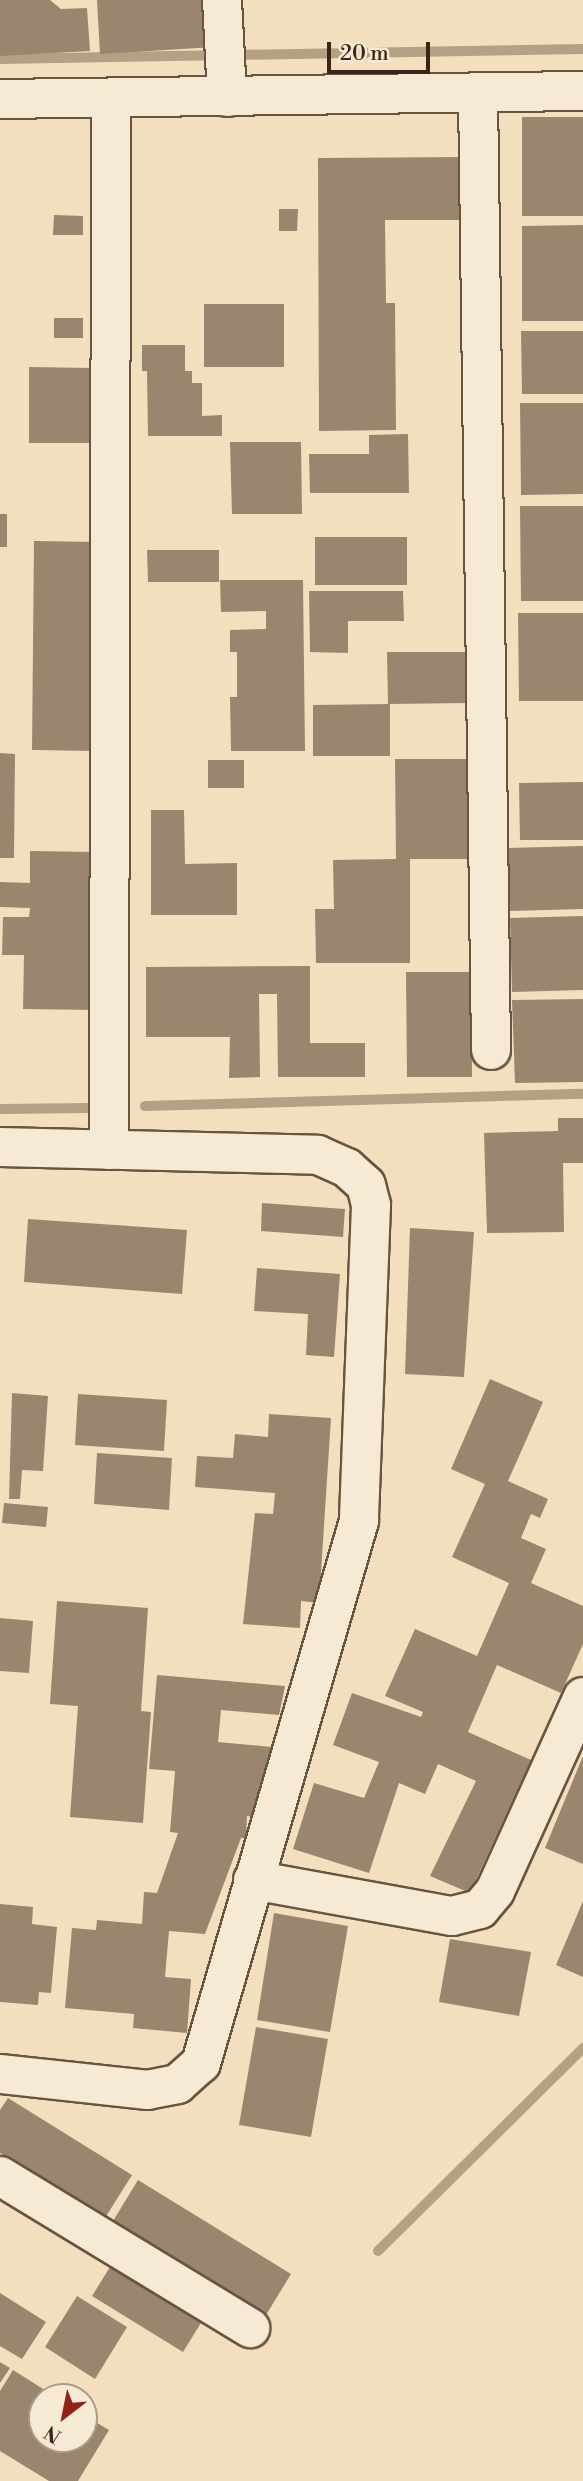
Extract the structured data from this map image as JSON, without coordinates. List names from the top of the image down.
{
  "scale_bar": "20 m",
  "north": "bottom left"
}
